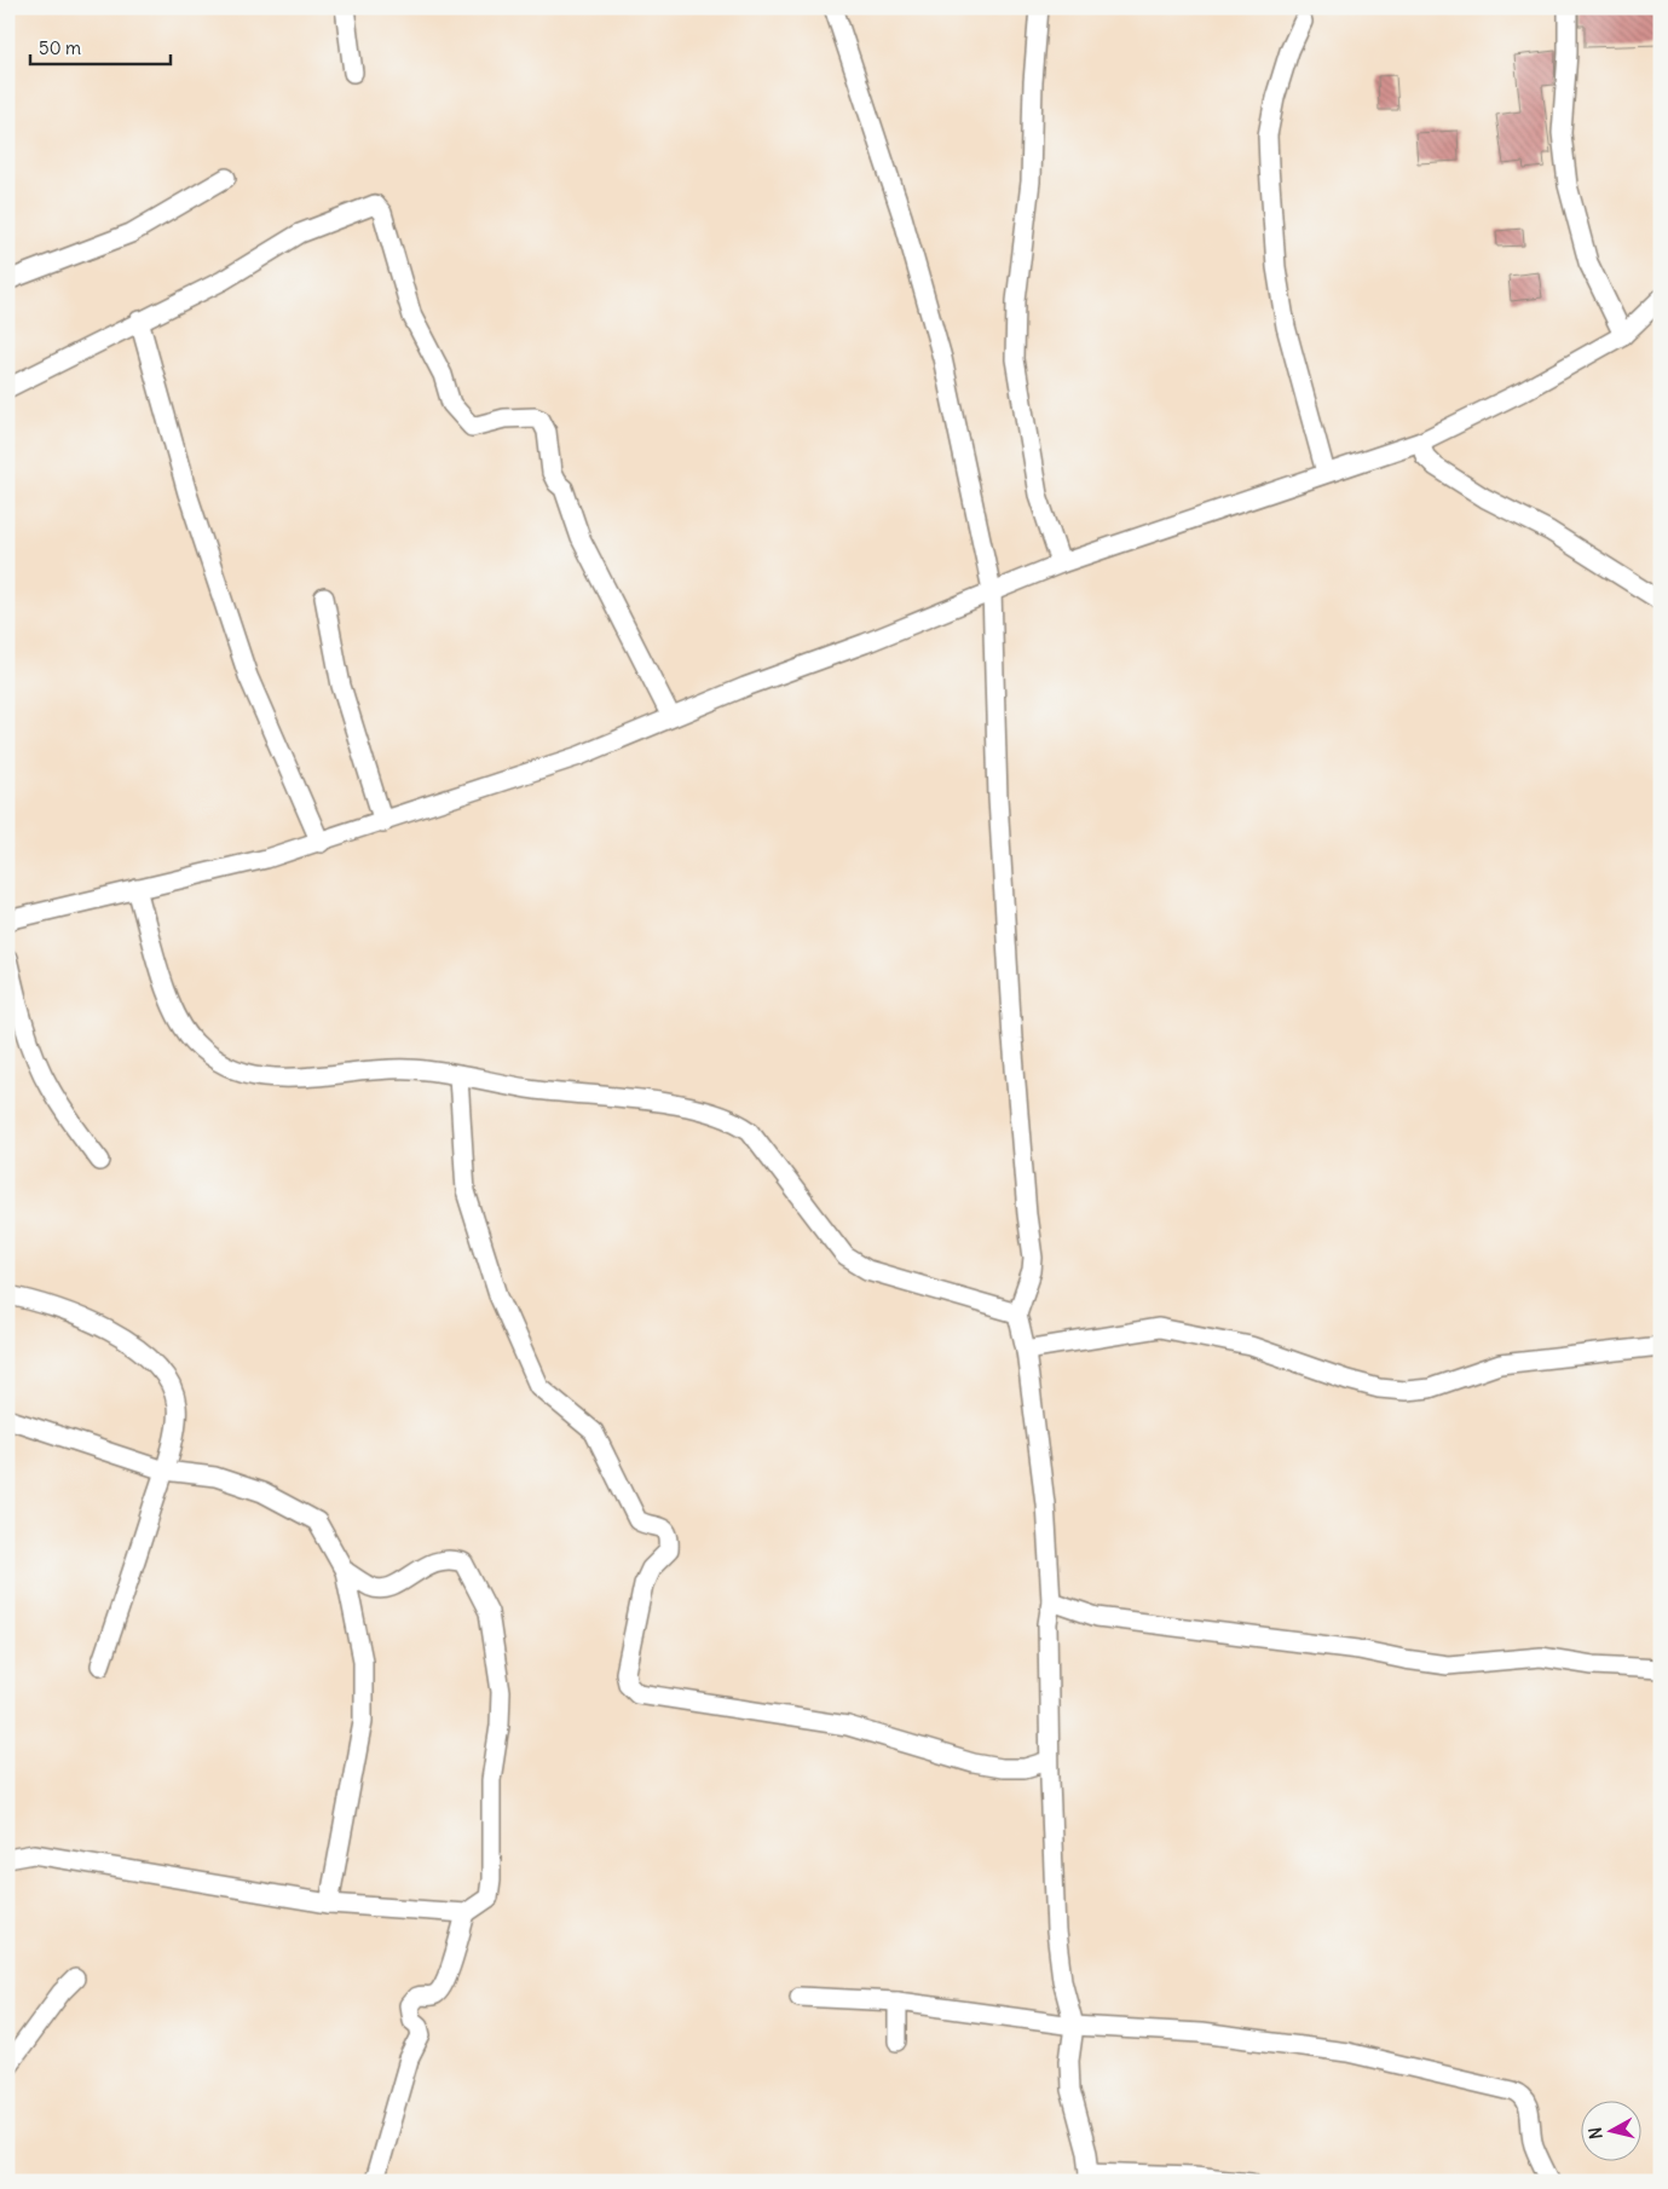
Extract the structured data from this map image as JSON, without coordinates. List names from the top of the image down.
{
  "scale_bar": "50 m",
  "north": "left"
}
